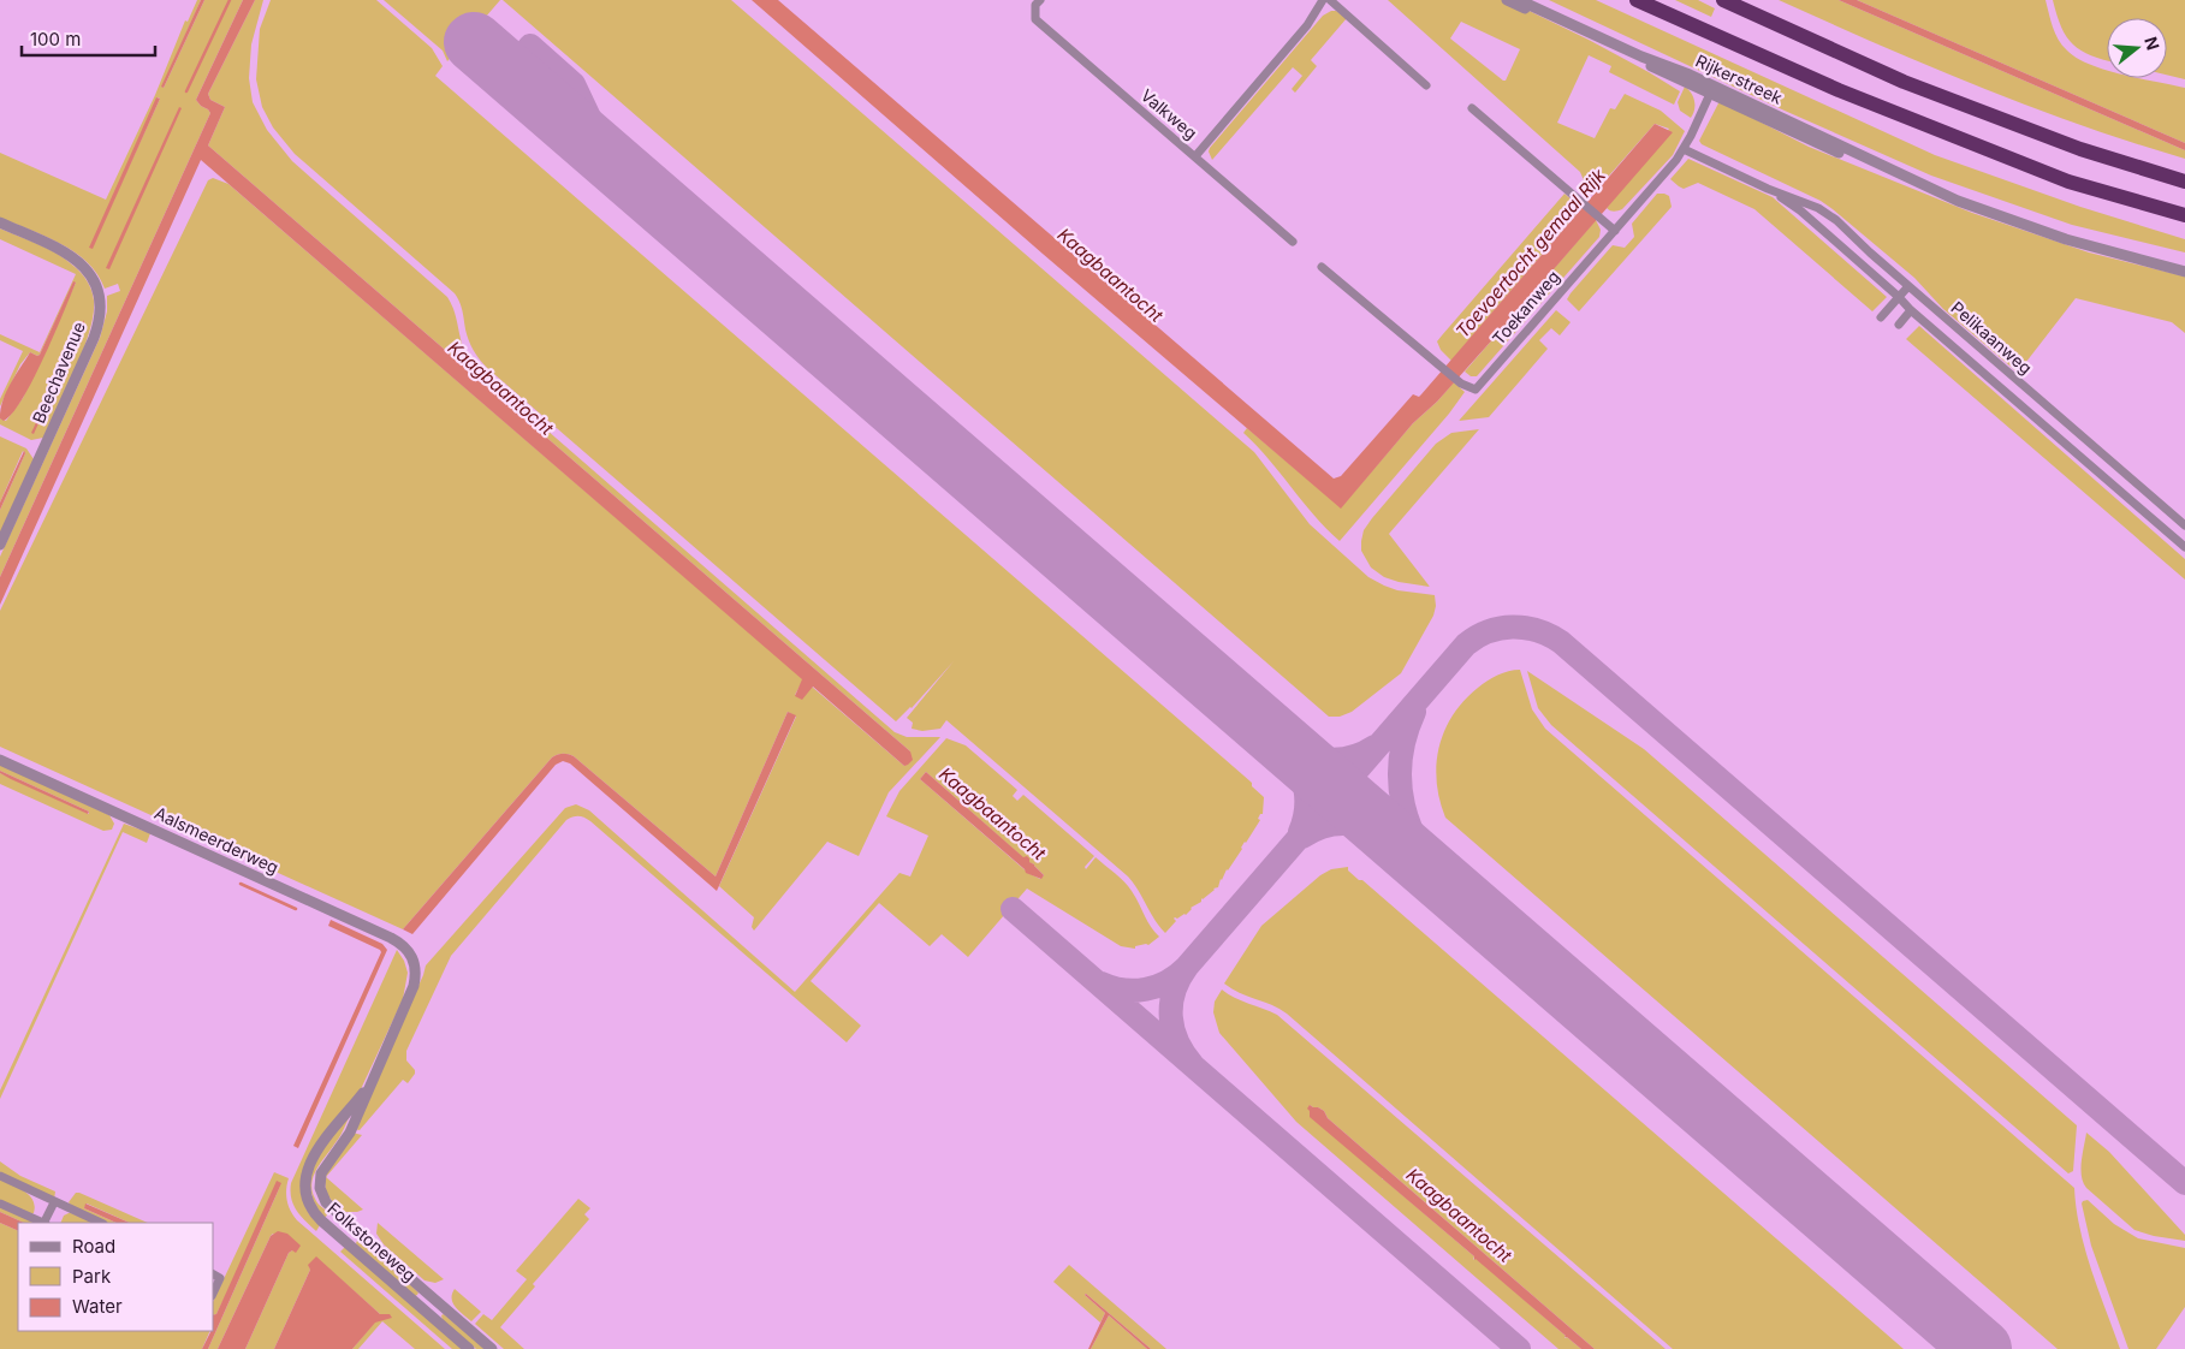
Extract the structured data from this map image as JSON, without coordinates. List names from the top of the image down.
{
  "streets": {
    "street": [
      "Rijkerstreek",
      "Valkweg",
      "Toekanweg",
      "Pelikaanweg",
      "Beechavenue",
      "Aalsmeerderweg",
      "Folkstoneweg"
    ]
  },
  "crossings": [
    ["Rijkerstreek", "Toekanweg"],
    ["Toekanweg", "Pelikaanweg"],
    ["Aalsmeerderweg", "Folkstoneweg"]
  ],
  "water": ["Toevoertocht gemaal Rijk", "Kaagbaantocht"],
  "legend": ["Road", "Park", "Water"],
  "scale_bar": "100 m",
  "north": "right"
}
